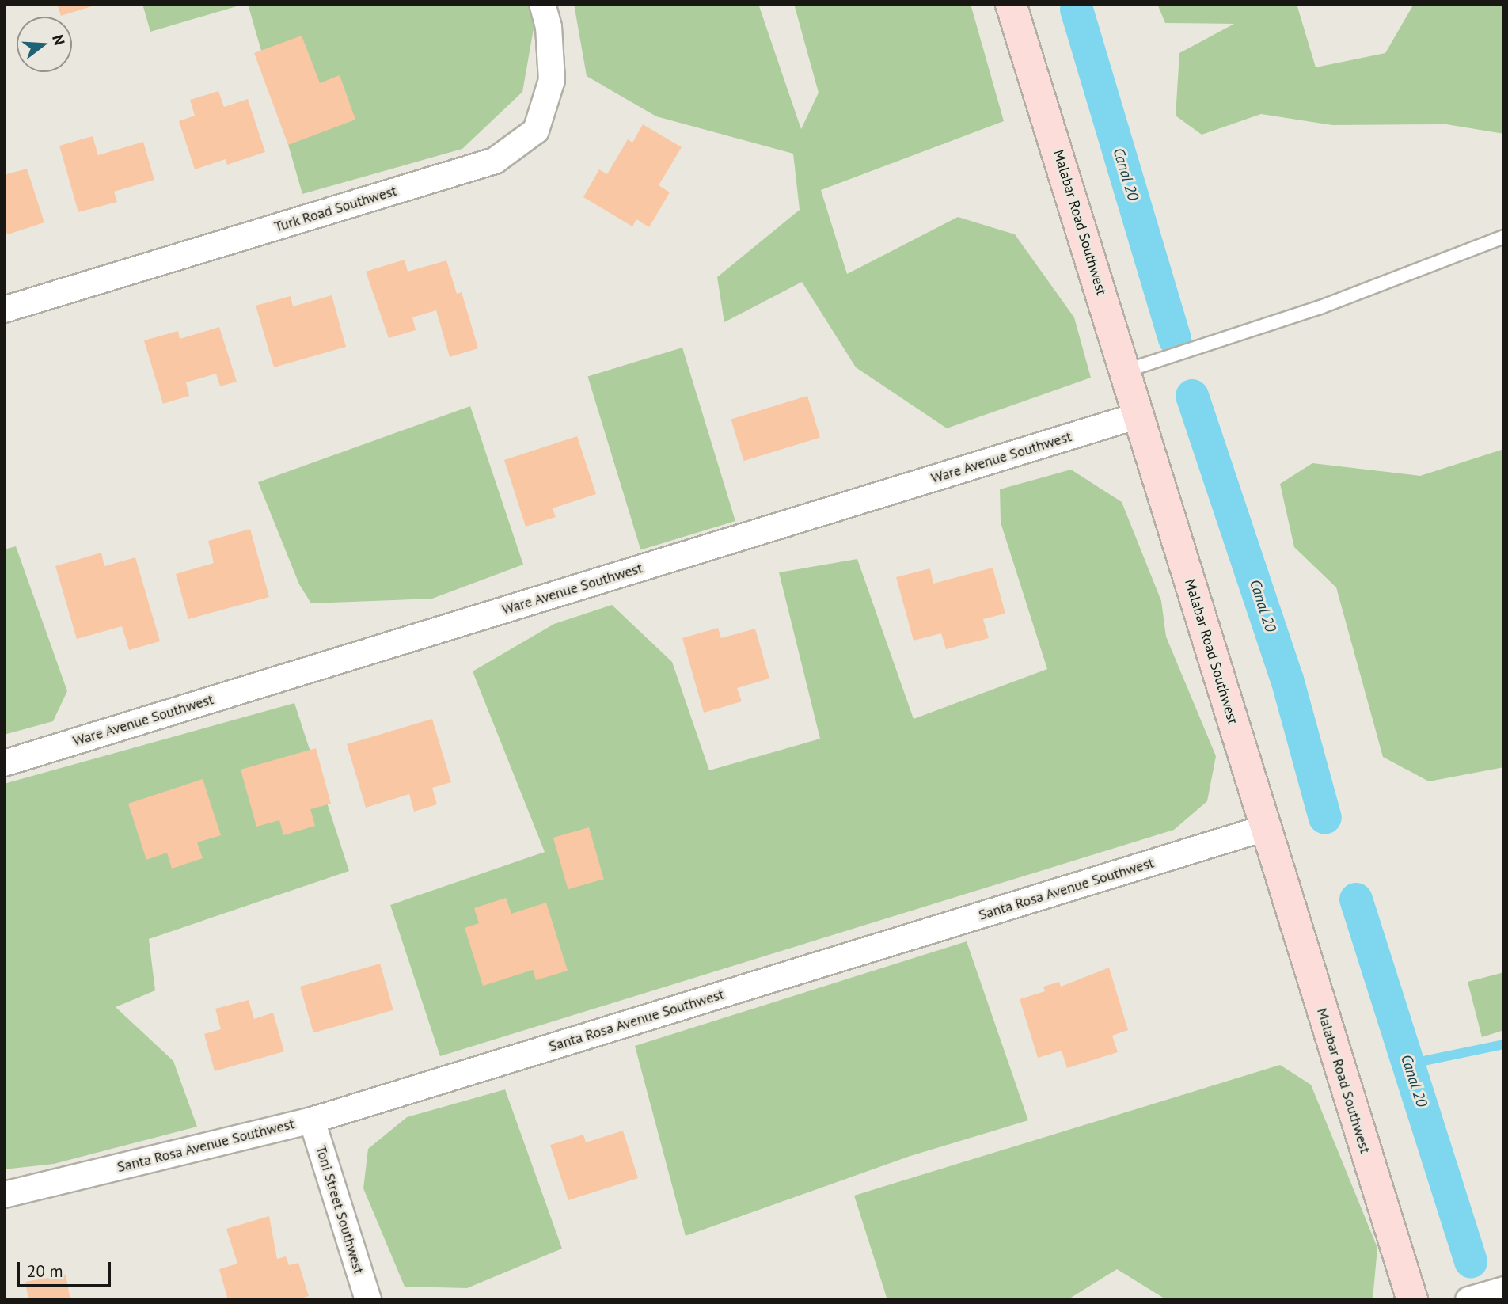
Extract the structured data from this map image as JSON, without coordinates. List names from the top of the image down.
{
  "streets": {
    "main road": ["Malabar Road Southwest"],
    "street": [
      "Turk Road Southwest",
      "Ware Avenue Southwest",
      "Santa Rosa Avenue Southwest",
      "Toni Street Southwest"
    ]
  },
  "crossings": [
    ["Malabar Road Southwest", "Ware Avenue Southwest"],
    ["Malabar Road Southwest", "Santa Rosa Avenue Southwest"],
    ["Santa Rosa Avenue Southwest", "Toni Street Southwest"]
  ],
  "water": ["Canal 20"],
  "scale_bar": "20 m",
  "north": "right"
}
